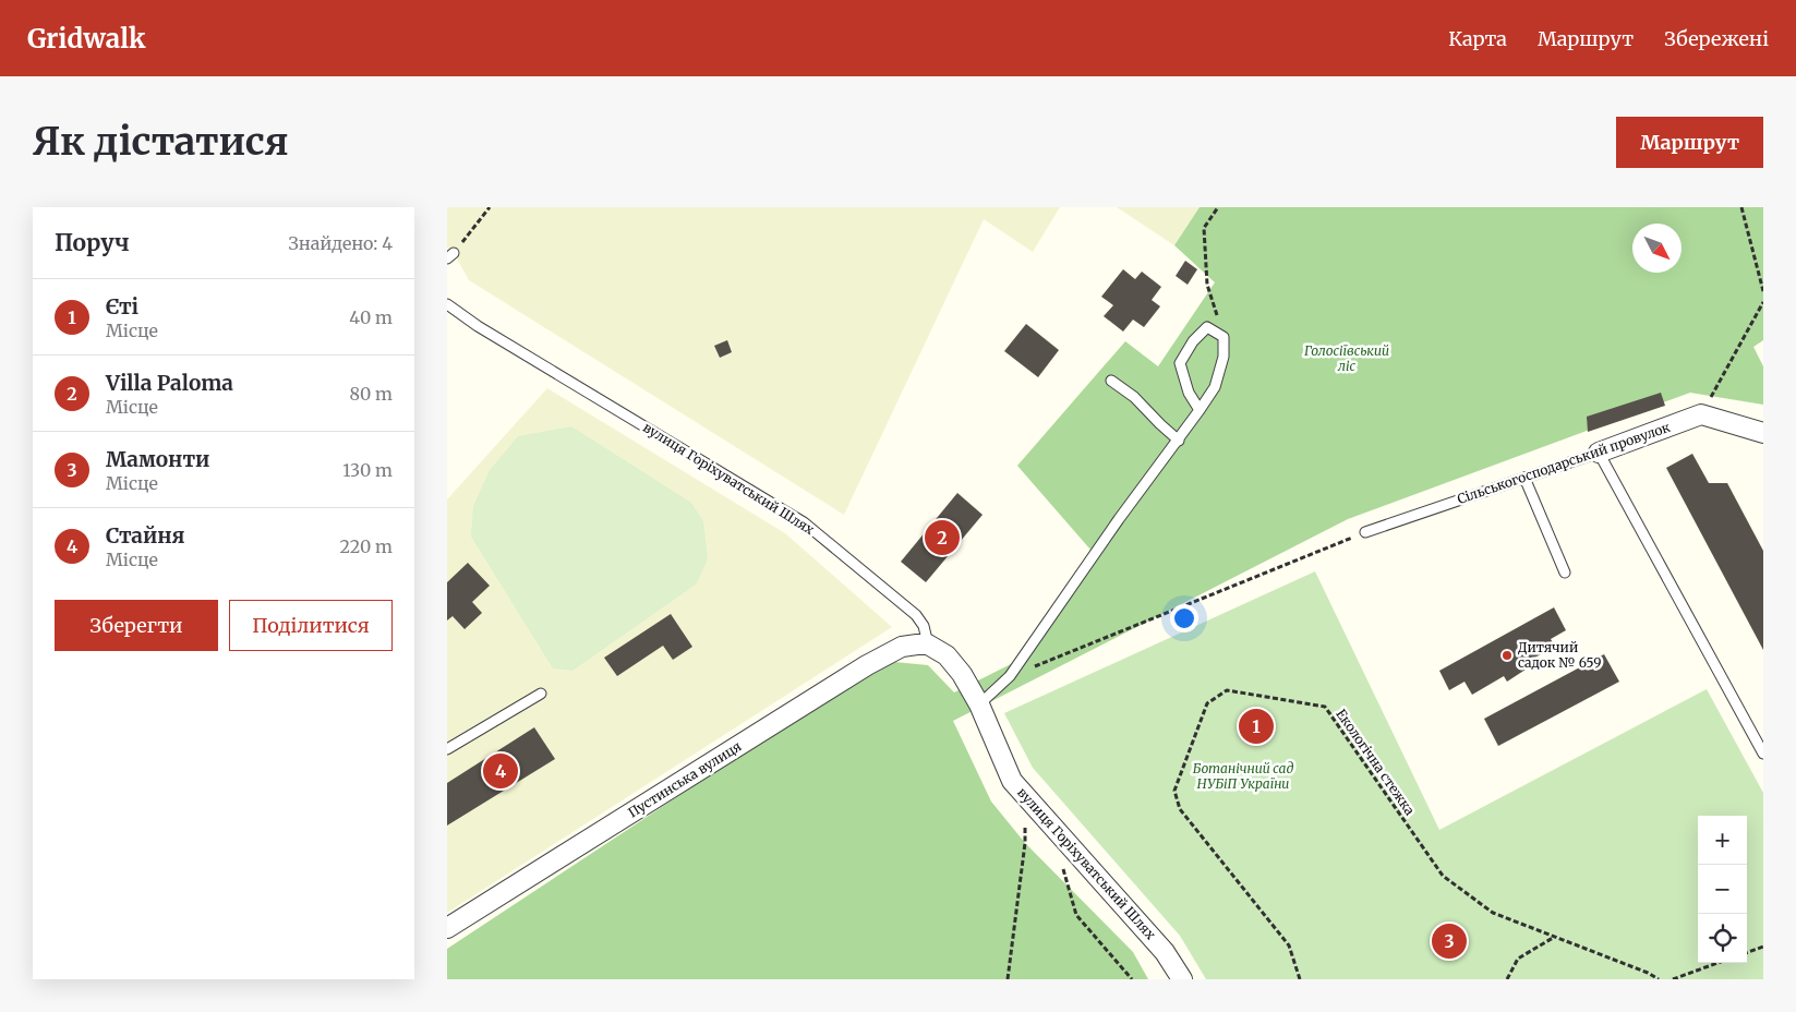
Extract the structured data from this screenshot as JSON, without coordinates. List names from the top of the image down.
{
  "streets": {
    "street": ["Сільськогосподарський провулок", "вулиця Горіхуватський Шлях", "Пустинська вулиця"],
    "path": ["Екологічна стежка"]
  },
  "crossings": [
    ["вулиця Горіхуватський Шлях", "Пустинська вулиця"]
  ],
  "parks": ["Голосіївський ліс", "Ботанічний сад НУБіП України"],
  "places": ["Дитячий садок № 659"],
  "north": "bottom right",
  "page": {
    "header": "Gridwalk",
    "nav": ["Карта", "Маршрут", "Збережені"],
    "buttons": [
      "Маршрут",
      ["Зберегти", "Поділитися"]
    ],
    "title": "Як дістатися",
    "heading": ["Поруч", "Знайдено: 4"],
    "list": [
      {
        "mark": "1",
        "name": "Єті",
        "note": "Місце",
        "value": "40 m"
      },
      {
        "mark": "2",
        "name": "Villa Paloma",
        "note": "Місце",
        "value": "80 m"
      },
      {
        "mark": "3",
        "name": "Мамонти",
        "note": "Місце",
        "value": "130 m"
      },
      {
        "mark": "4",
        "name": "Стайня",
        "note": "Місце",
        "value": "220 m"
      }
    ],
    "pins": [
      "2",
      "1",
      "4",
      "3"
    ],
    "map_buttons": ["+", "−"]
  }
}
